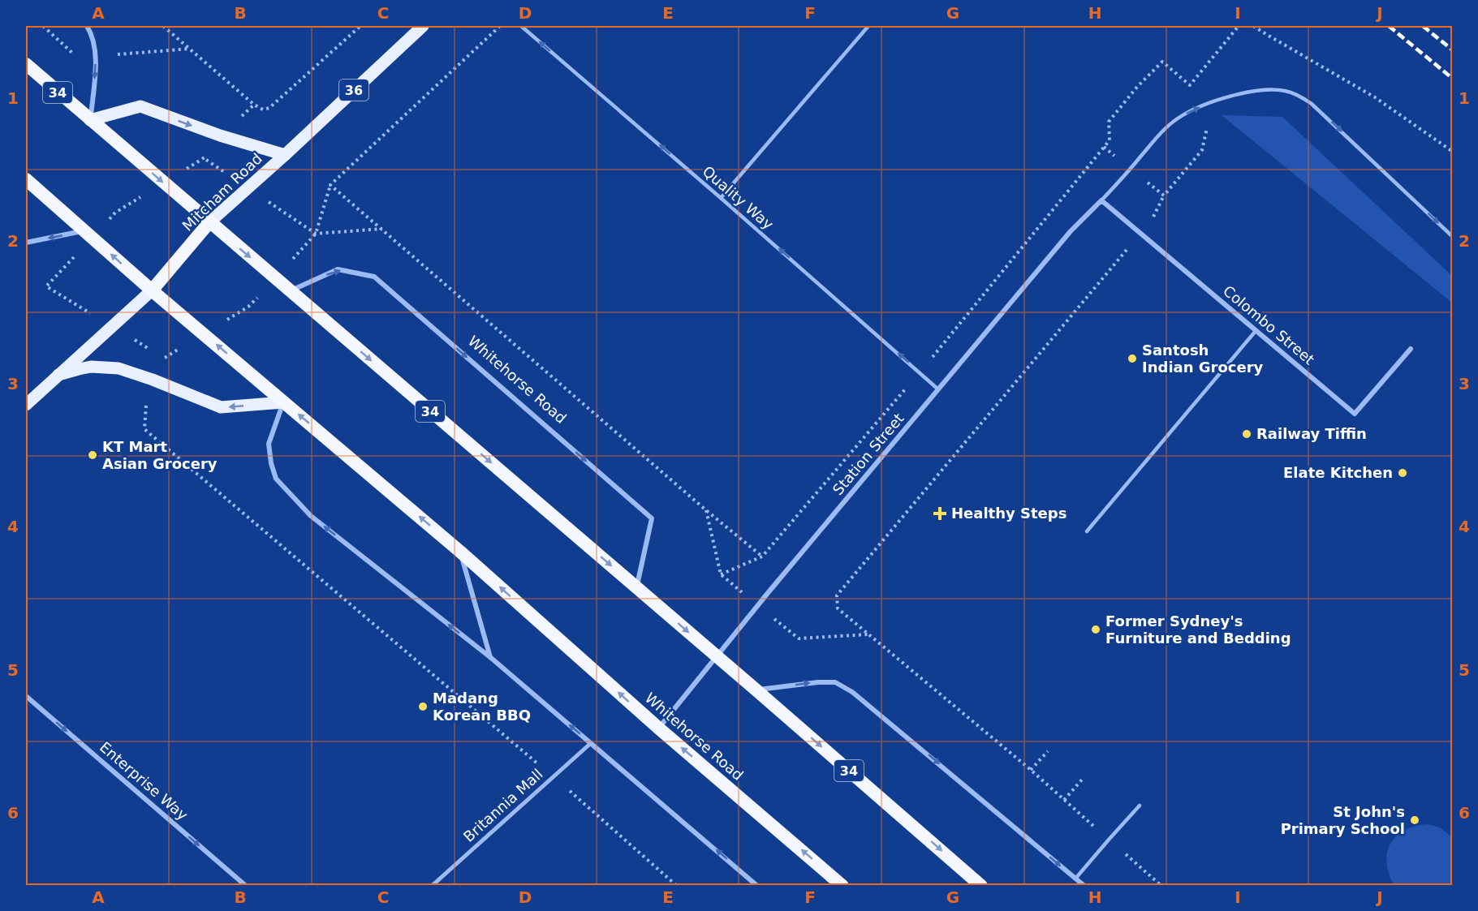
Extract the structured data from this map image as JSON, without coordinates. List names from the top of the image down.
{
  "streets": {
    "highway": [
      "36",
      "34",
      "Mitcham Road",
      "Whitehorse Road"
    ],
    "street": [
      "Colombo Street",
      "Station Street",
      "Enterprise Way",
      "Britannia Mall"
    ],
    "lane": ["Quality Way"]
  },
  "crossings": [
    ["34", "Mitcham Road"],
    ["34", "Whitehorse Road"],
    ["34", "Station Street"],
    ["Mitcham Road", "Whitehorse Road"],
    ["Quality Way", "Station Street"],
    ["Colombo Street", "Station Street"],
    ["Whitehorse Road", "Station Street"]
  ],
  "one_way": ["Quality Way", "Enterprise Way"],
  "places": {
    "other": [
      "Santosh Indian Grocery",
      "Railway Tiffin",
      "KT Mart Asian Grocery",
      "Elate Kitchen",
      "Former Sydney's Furniture and Bedding",
      "Madang Korean BBQ",
      "St John's Primary School"
    ],
    "health": ["Healthy Steps"]
  },
  "grid": {
    "columns": [
      "A",
      "B",
      "C",
      "D",
      "E",
      "F",
      "G",
      "H",
      "I",
      "J"
    ],
    "rows": [
      "1",
      "2",
      "3",
      "4",
      "5",
      "6"
    ]
  }
}
